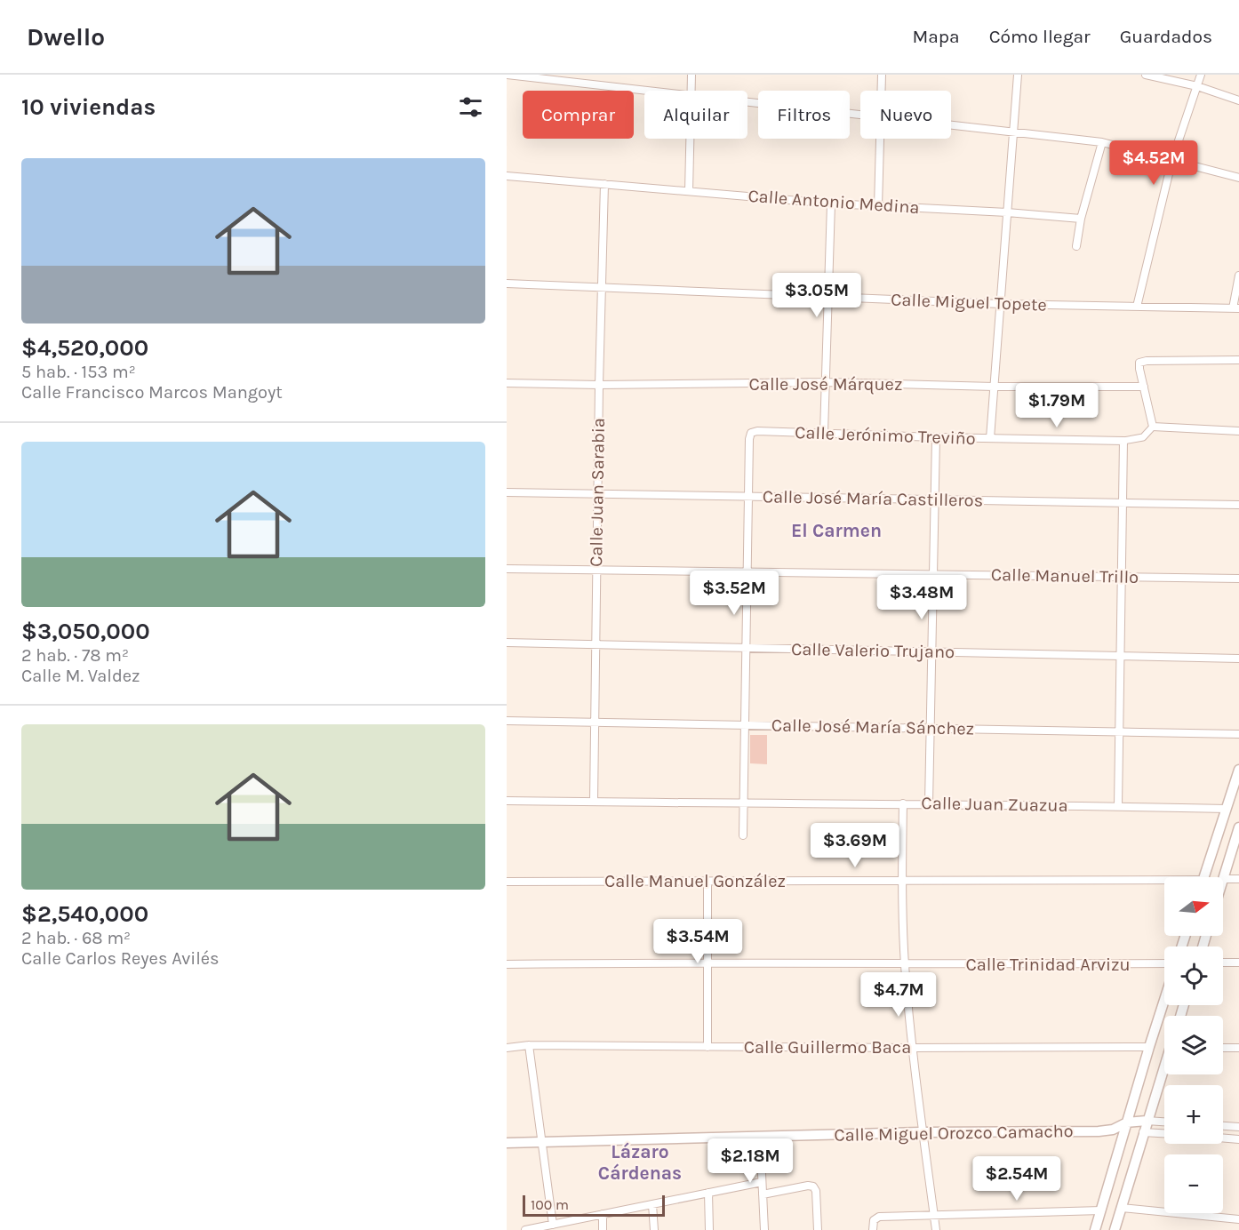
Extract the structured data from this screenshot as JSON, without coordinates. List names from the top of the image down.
{
  "streets": {
    "street": [
      "Calle Antonio Medina",
      "Calle Miguel Topete",
      "Calle José Márquez",
      "Calle Jerónimo Treviño",
      "Calle Juan Sarabia",
      "Calle José María Castilleros",
      "Calle Manuel Trillo",
      "Calle Valerio Trujano",
      "Calle José María Sánchez",
      "Calle Juan Zuazua",
      "Calle Manuel González",
      "Calle Trinidad Arvizu",
      "Calle Guillermo Baca",
      "Calle Miguel Orozco Camacho"
    ]
  },
  "crossings": [
    ["Calle Antonio Medina", "Calle Juan Sarabia"],
    ["Calle Miguel Topete", "Calle Juan Sarabia"],
    ["Calle José Márquez", "Calle Juan Sarabia"],
    ["Calle Jerónimo Treviño", "Calle José María Castilleros"],
    ["Calle Juan Sarabia", "Calle José María Castilleros"],
    ["Calle Juan Sarabia", "Calle Manuel Trillo"],
    ["Calle Juan Sarabia", "Calle Valerio Trujano"],
    ["Calle Juan Sarabia", "Calle José María Sánchez"],
    ["Calle Juan Sarabia", "Calle Juan Zuazua"]
  ],
  "districts": ["El Carmen", "Lázaro Cárdenas"],
  "scale_bar": "100 m",
  "north": "right",
  "page": {
    "header": "Dwello",
    "nav": ["Mapa", "Cómo llegar", "Guardados"],
    "heading": "10 viviendas",
    "chip": [
      "Comprar",
      "Alquilar",
      "Filtros",
      "Nuevo"
    ],
    "list": [
      {
        "name": "$4,520,000",
        "note": "5 hab. · 153 m² · Calle Francisco Marcos Mangoyt"
      },
      {
        "name": "$3,050,000",
        "note": "2 hab. · 78 m² · Calle M. Valdez"
      },
      {
        "name": "$2,540,000",
        "note": "2 hab. · 68 m² · Calle Carlos Reyes Avilés"
      }
    ],
    "price": [
      "$4.52M",
      "$3.05M",
      "$1.79M",
      "$3.52M",
      "$3.48M",
      "$3.69M",
      "$3.54M",
      "$4.7M",
      "$2.18M",
      "$2.54M"
    ],
    "map_buttons": ["+", "−"],
    "scale": "100 m"
  }
}
